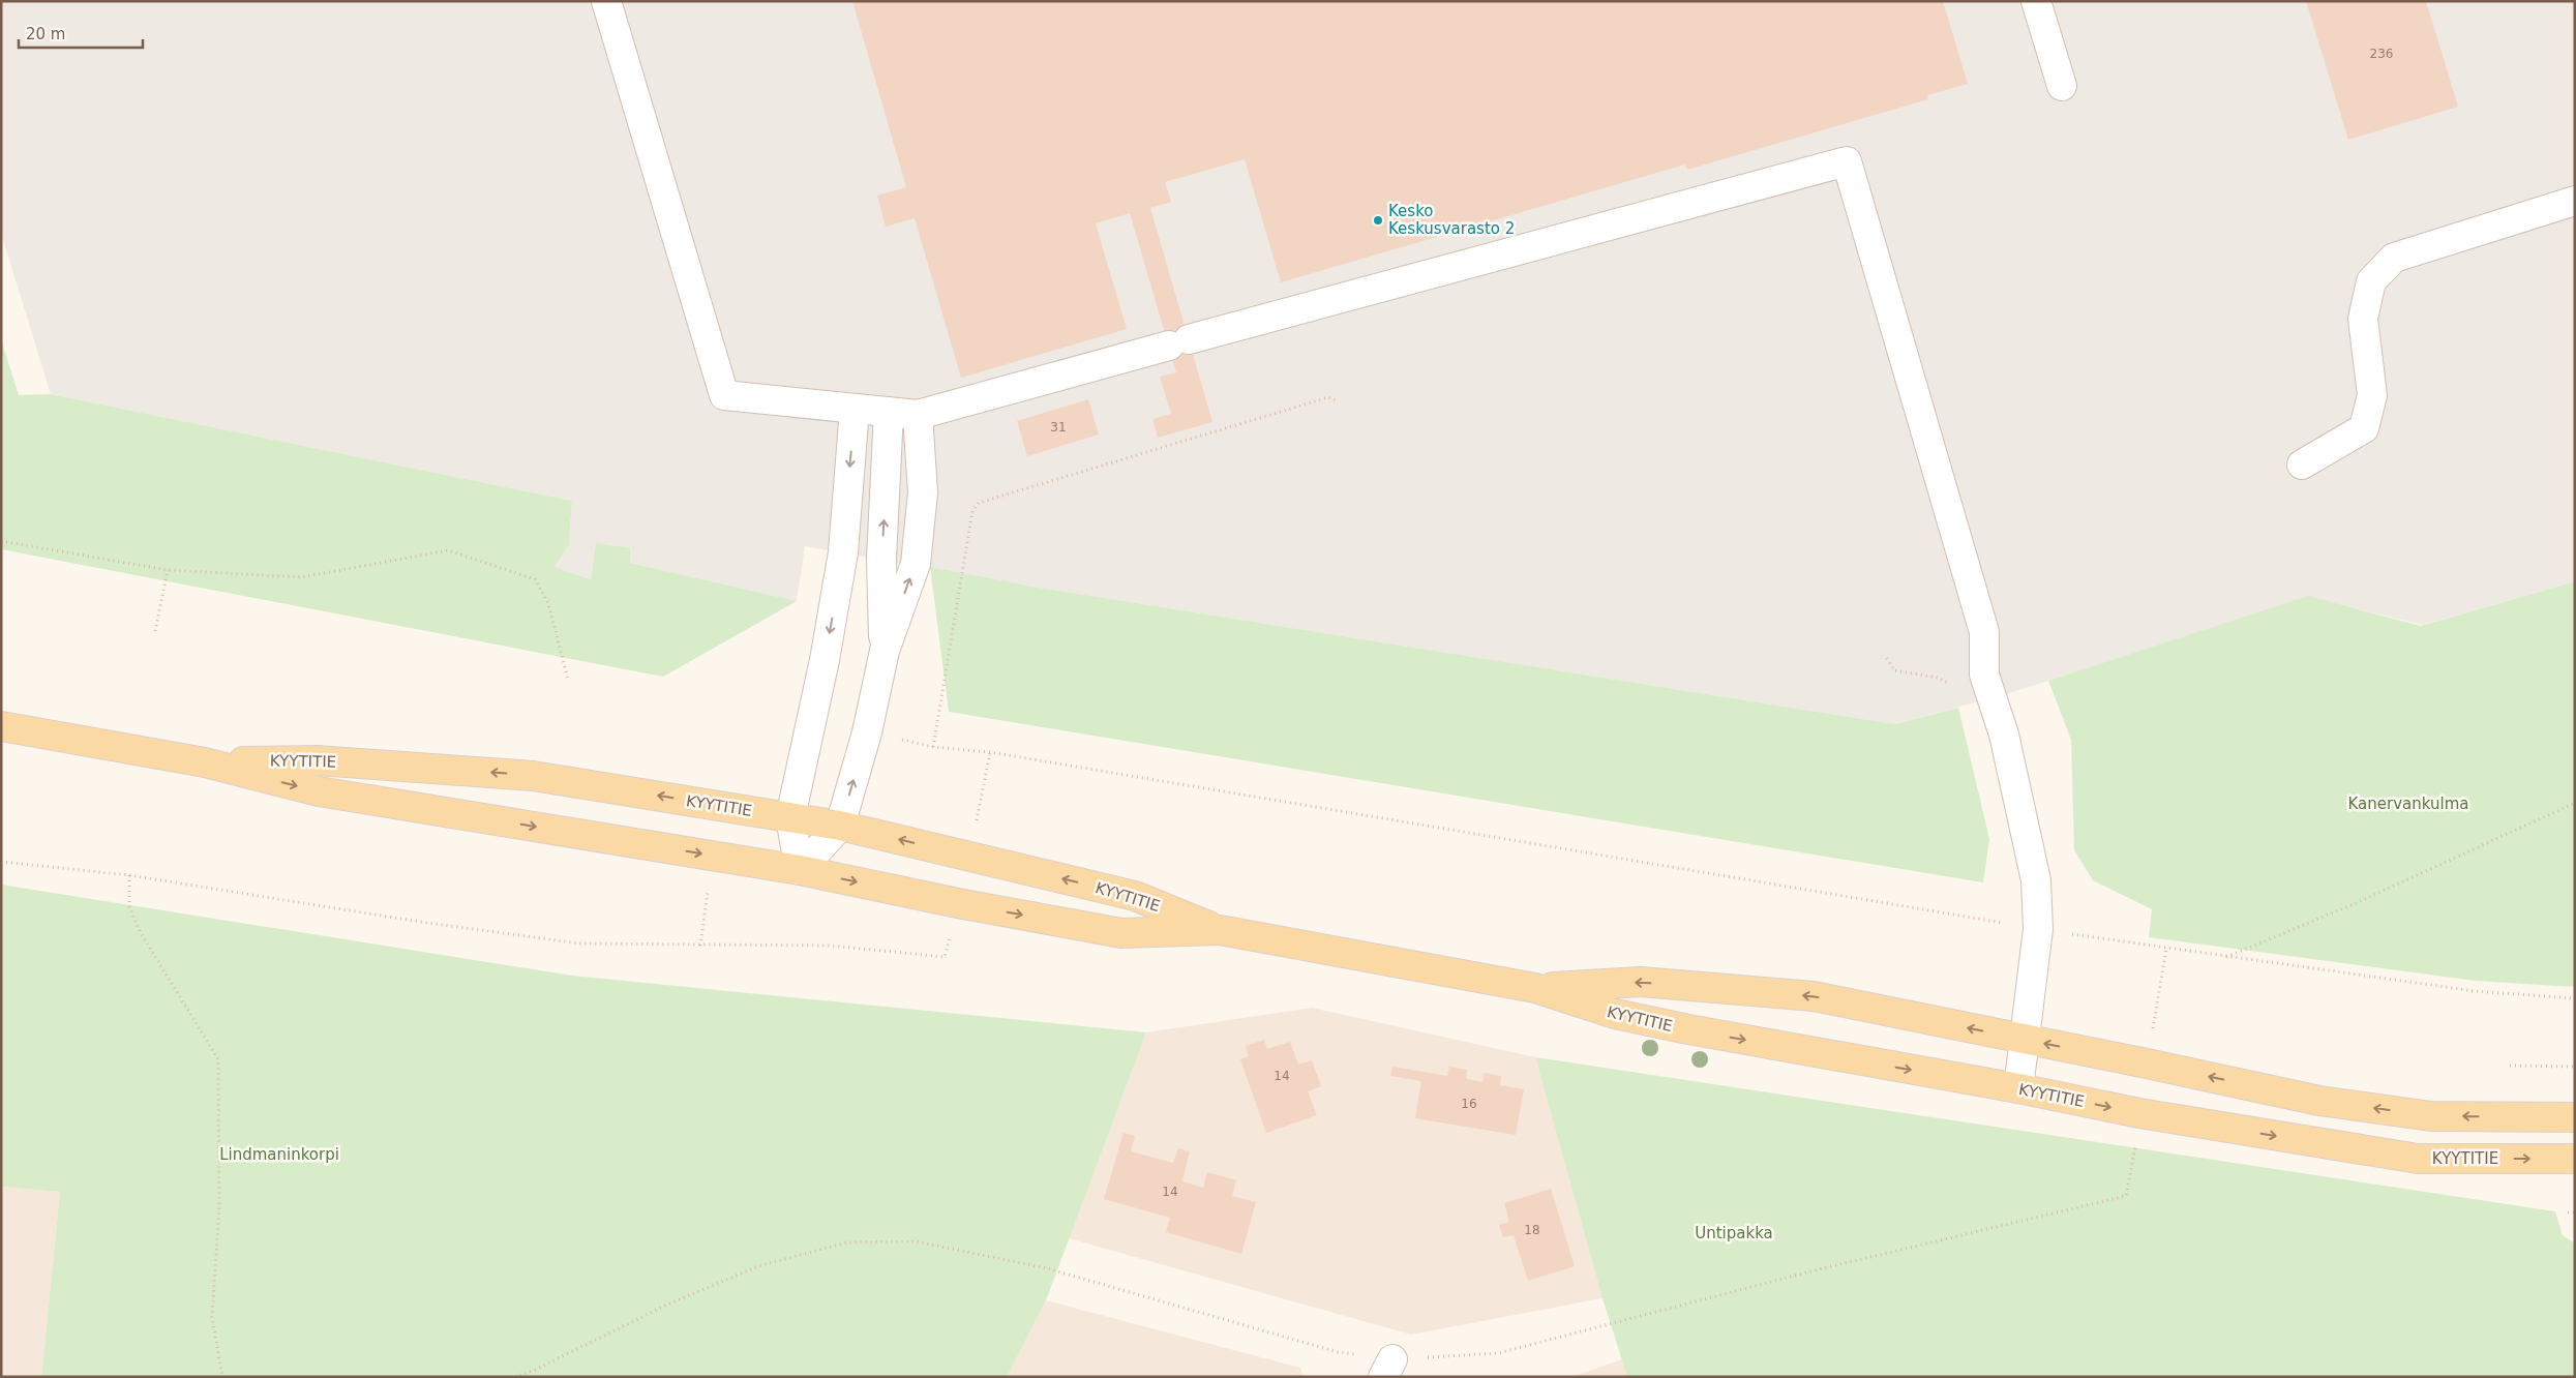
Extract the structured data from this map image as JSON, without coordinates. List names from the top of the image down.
{
  "streets": {
    "main road": ["KYYTITIE"]
  },
  "parks": ["Kanervankulma", "Lindmaninkorpi", "Untipakka"],
  "places": ["Kesko Keskusvarasto 2"],
  "house_numbers": [
    "236",
    "31",
    "14",
    "16",
    "14",
    "18"
  ],
  "scale_bar": "20 m"
}
